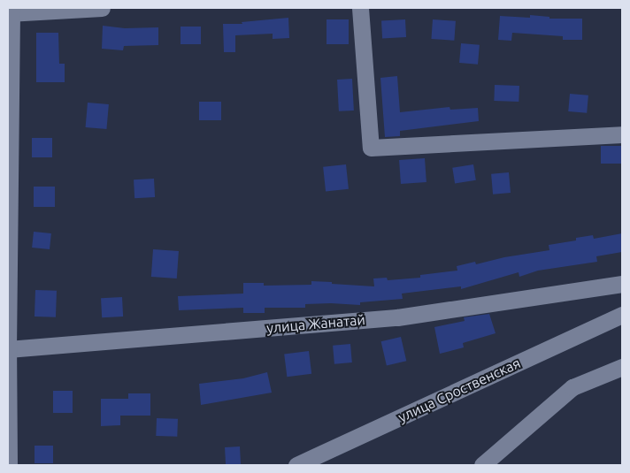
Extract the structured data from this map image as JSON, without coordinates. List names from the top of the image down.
{
  "streets": {
    "street": ["улица Жанатай", "улица Сроственская"]
  }
}
